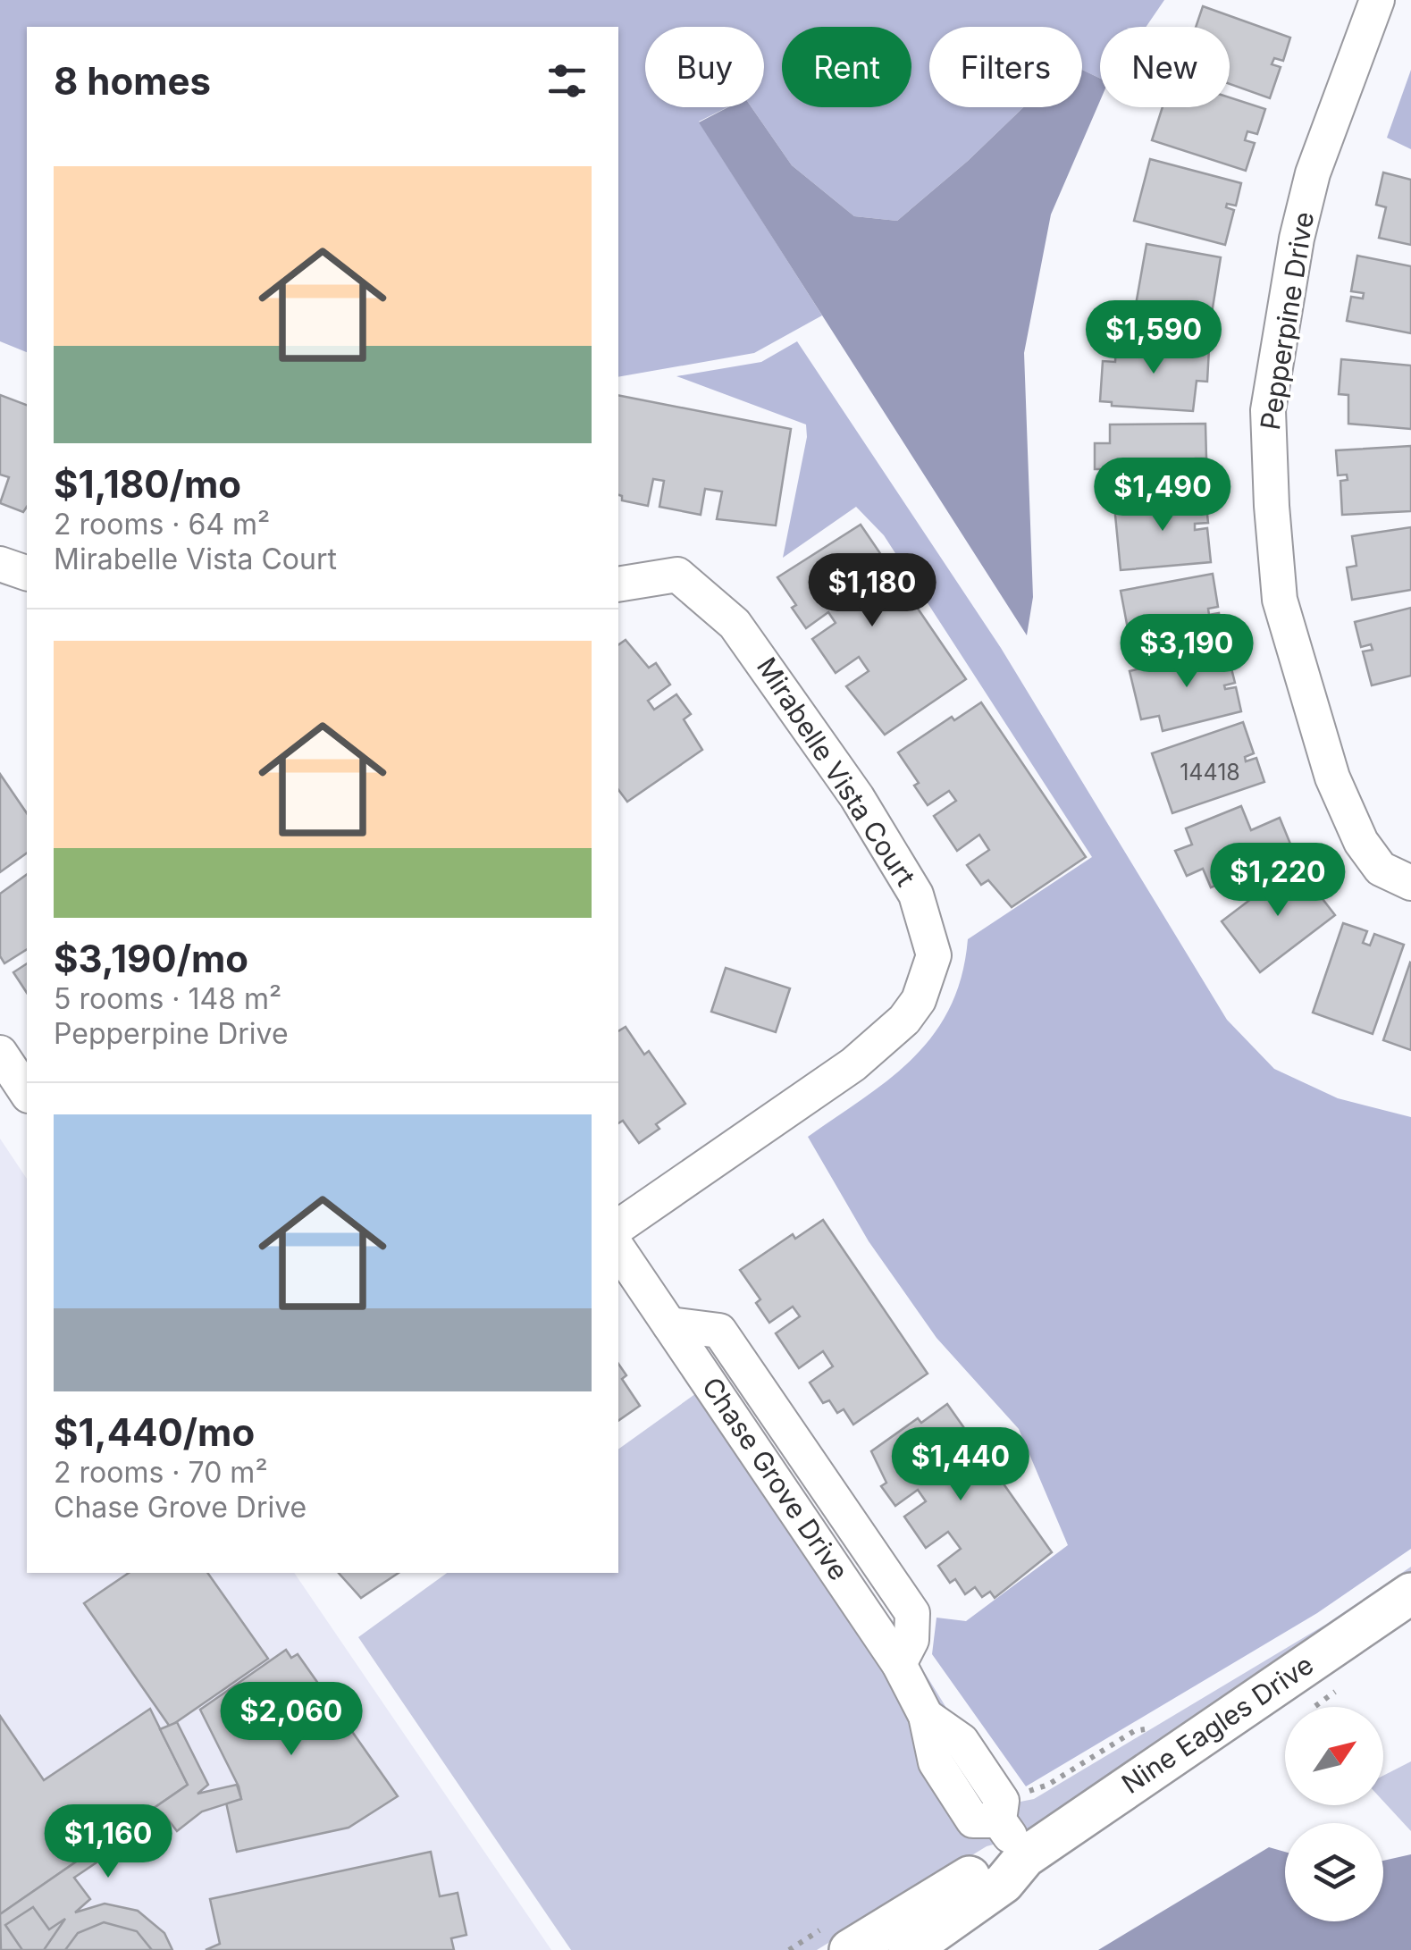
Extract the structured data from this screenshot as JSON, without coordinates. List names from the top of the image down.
{
  "streets": {
    "street": ["Pepperpine Drive", "Mirabelle Vista Court", "Nine Eagles Drive"]
  },
  "house_numbers": ["14418"],
  "north": "top right",
  "page": {
    "chip": [
      "Buy",
      "Rent",
      "Filters",
      "New"
    ],
    "heading": "8 homes",
    "list": [
      {
        "name": "$1,180/mo",
        "note": "2 rooms · 64 m² · Mirabelle Vista Court"
      },
      {
        "name": "$3,190/mo",
        "note": "5 rooms · 148 m² · Pepperpine Drive"
      },
      {
        "name": "$1,440/mo",
        "note": "2 rooms · 70 m² · Chase Grove Drive"
      }
    ],
    "price": [
      "$1,590",
      "$1,490",
      "$1,180",
      "$3,190",
      "$1,220",
      "$1,440",
      "$2,060",
      "$1,160"
    ]
  }
}
